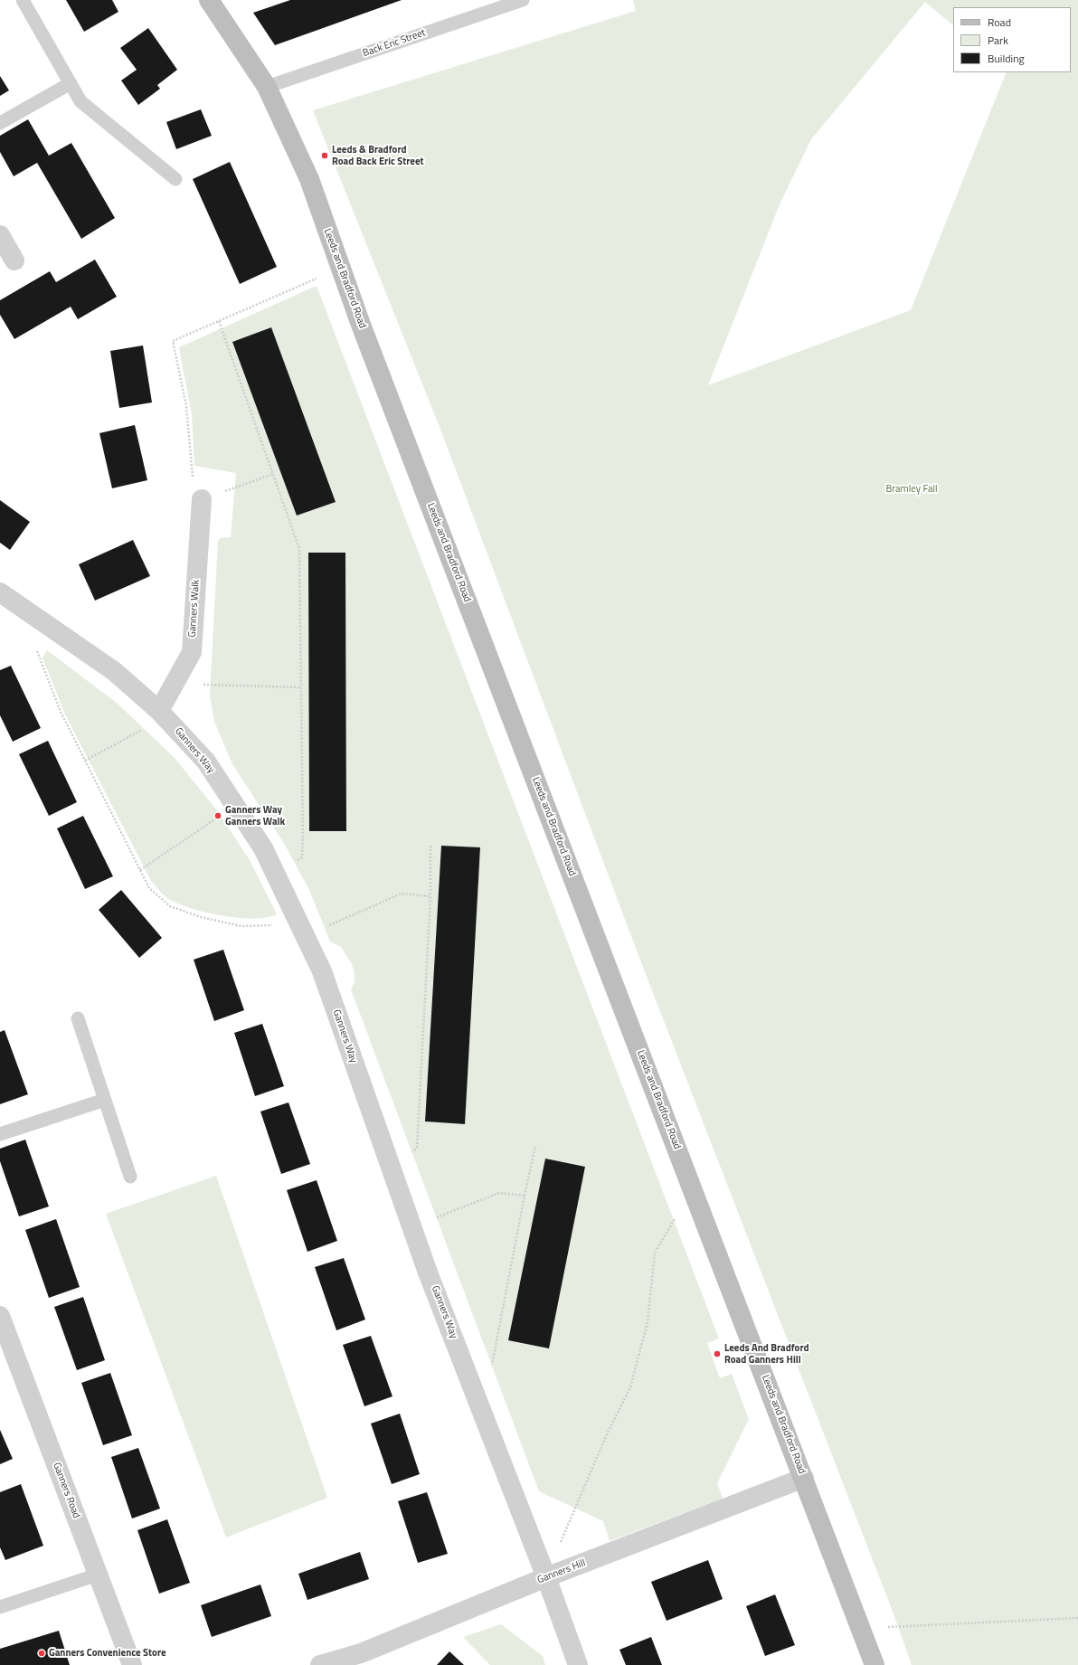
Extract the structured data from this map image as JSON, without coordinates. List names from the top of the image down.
{
  "streets": {
    "main road": ["Leeds and Bradford Road"],
    "street": [
      "Ganners Walk",
      "Ganners Way",
      "Ganners Road",
      "Ganners Hill"
    ],
    "lane": ["Back Eric Street"]
  },
  "crossings": [
    ["Back Eric Street", "Leeds and Bradford Road"],
    ["Leeds and Bradford Road", "Ganners Hill"],
    ["Ganners Walk", "Ganners Way"],
    ["Ganners Way", "Ganners Hill"]
  ],
  "parks": ["Bramley Fall"],
  "places": [
    "Leeds & Bradford Road Back Eric Street",
    "Ganners Way Ganners Walk",
    "Leeds And Bradford Road Ganners Hill",
    "Ganners Convenience Store"
  ],
  "legend": ["Road", "Park", "Building"]
}
